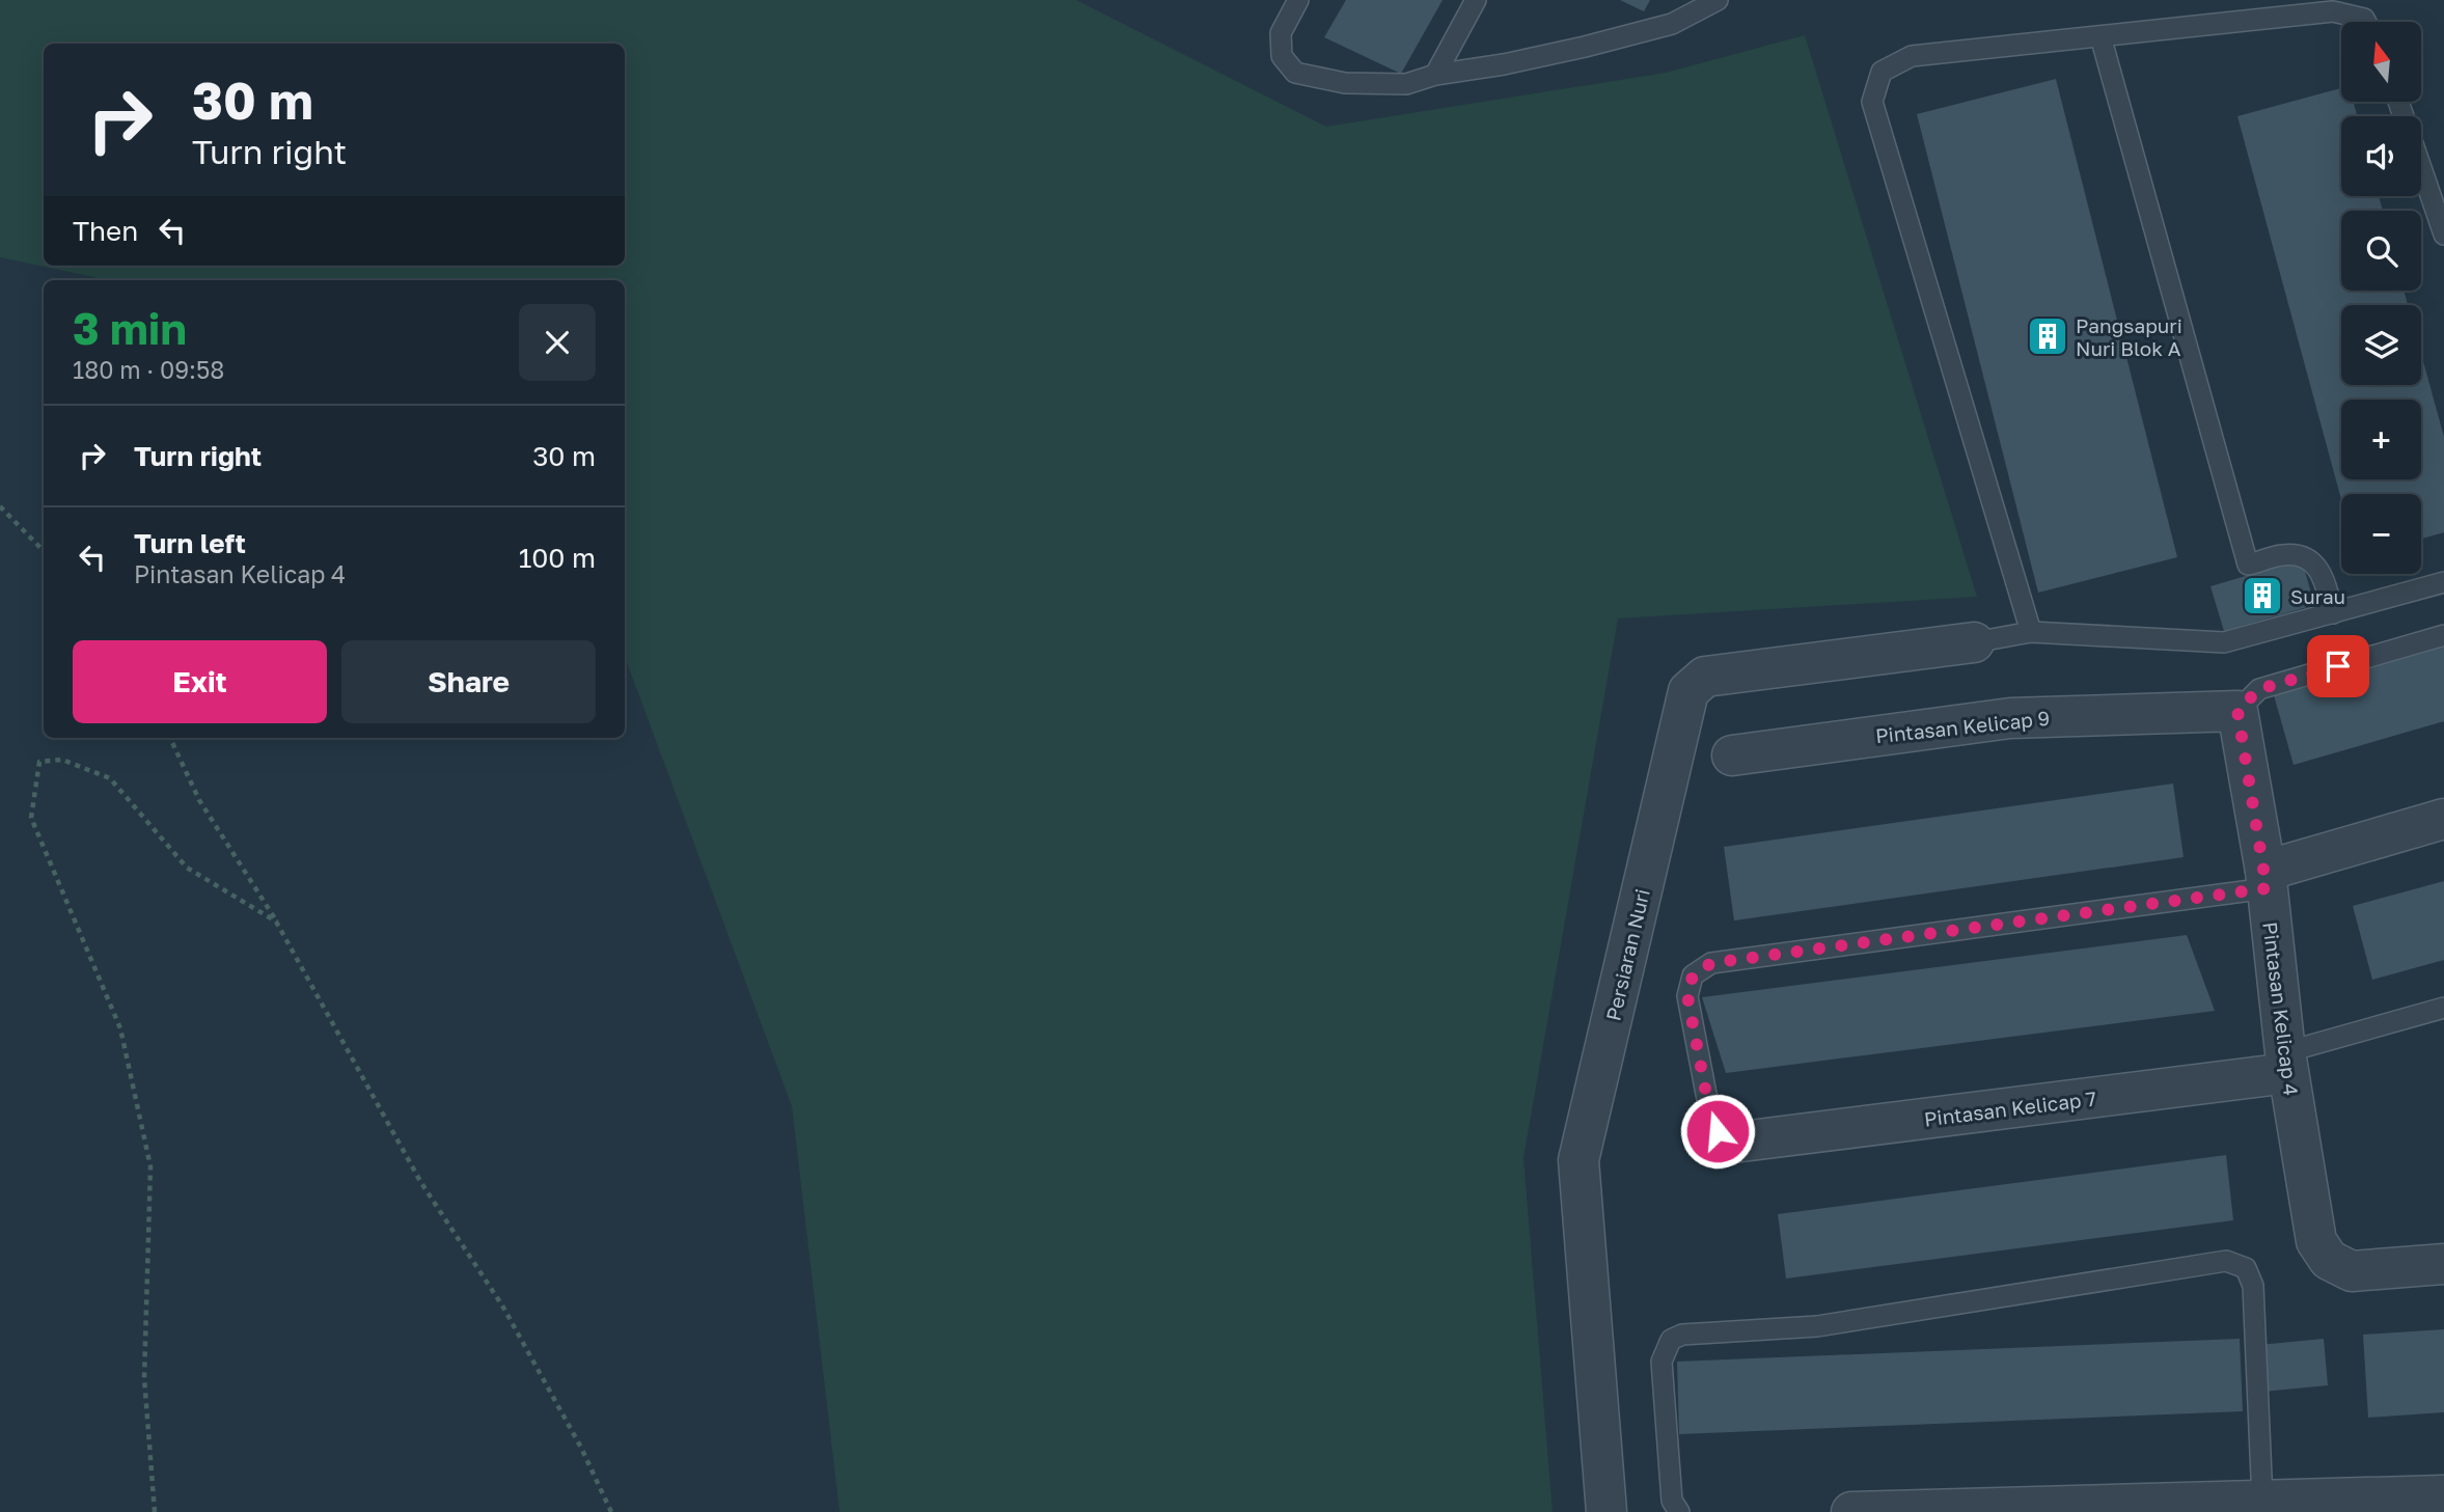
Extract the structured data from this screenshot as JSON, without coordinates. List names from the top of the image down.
{
  "streets": {
    "street": [
      "Pintasan Kelicap 9",
      "Persiaran Nuri",
      "Pintasan Kelicap 4",
      "Pintasan Kelicap 7"
    ]
  },
  "crossings": [
    ["Pintasan Kelicap 9", "Pintasan Kelicap 4"],
    ["Pintasan Kelicap 4", "Pintasan Kelicap 7"]
  ],
  "places": {
    "building": ["Pangsapuri Nuri Blok A", "Surau"]
  },
  "north": "top",
  "page": {
    "map_buttons": ["+", "−"],
    "turn": ["30 m", "Turn right"],
    "then": "Then",
    "heading": ["3 min", "180 m · 09:58"],
    "list": [
      {
        "name": "Turn right",
        "value": "30 m"
      },
      {
        "name": "Turn left",
        "note": "Pintasan Kelicap 4",
        "value": "100 m"
      }
    ],
    "buttons": ["Exit", "Share"]
  }
}
